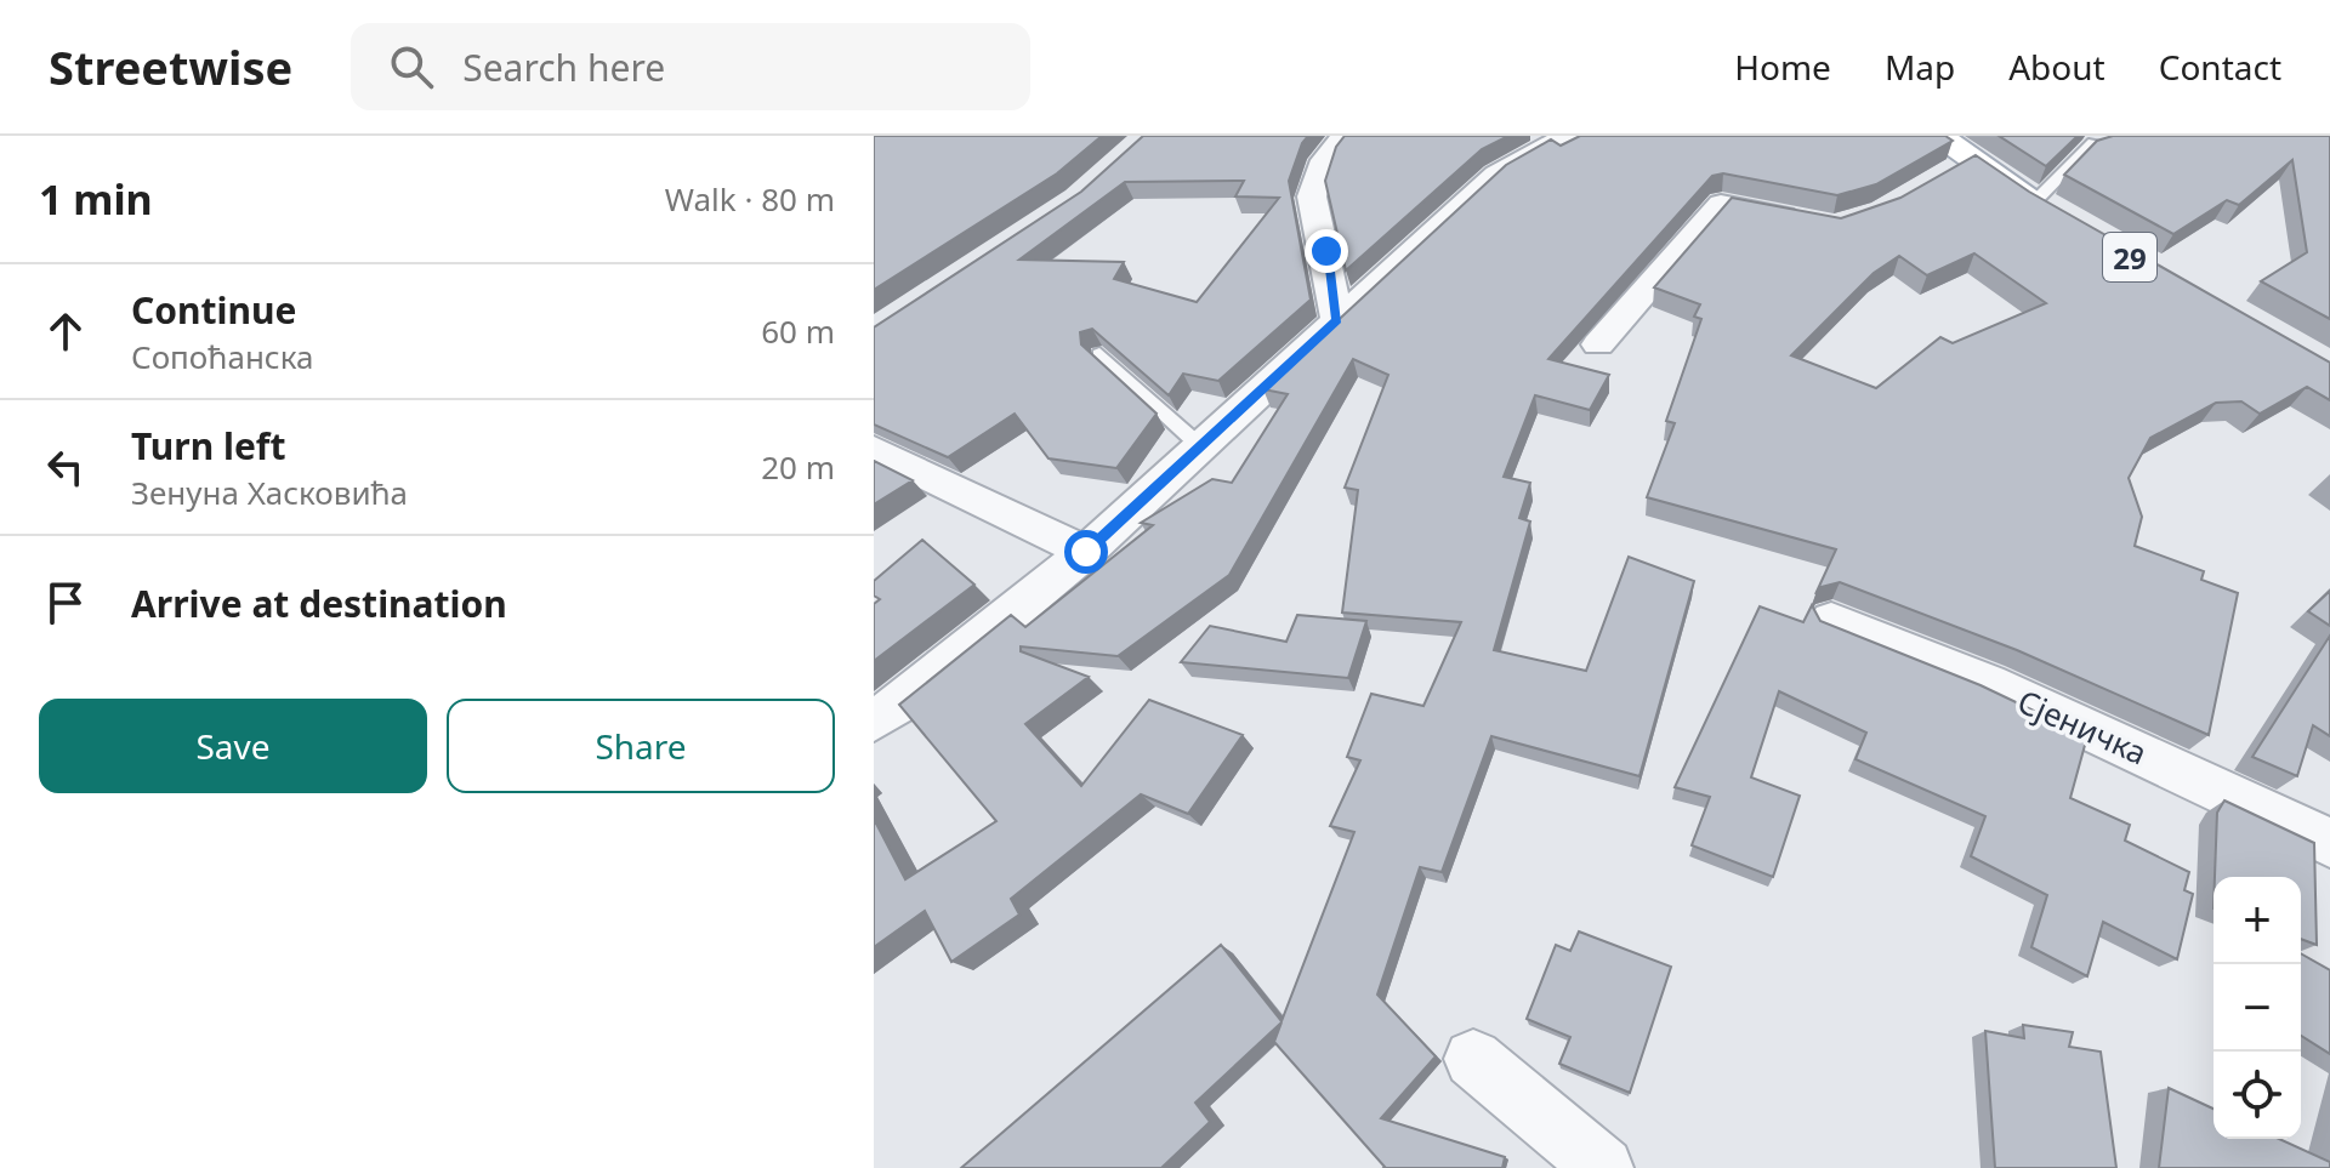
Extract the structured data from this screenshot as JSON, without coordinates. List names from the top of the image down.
{
  "streets": {
    "street": ["Сјеничка"]
  },
  "page": {
    "header": "Streetwise",
    "search": "Search here",
    "nav": [
      "Home",
      "Map",
      "About",
      "Contact"
    ],
    "heading": ["1 min", "Walk · 80 m"],
    "list": [
      ["Continue", "Сопоћанска", "60 m"],
      ["Turn left", "Зенуна Хасковића", "20 m"],
      "Arrive at destination"
    ],
    "buttons": ["Save", "Share"],
    "map_buttons": ["+", "−"]
  }
}
